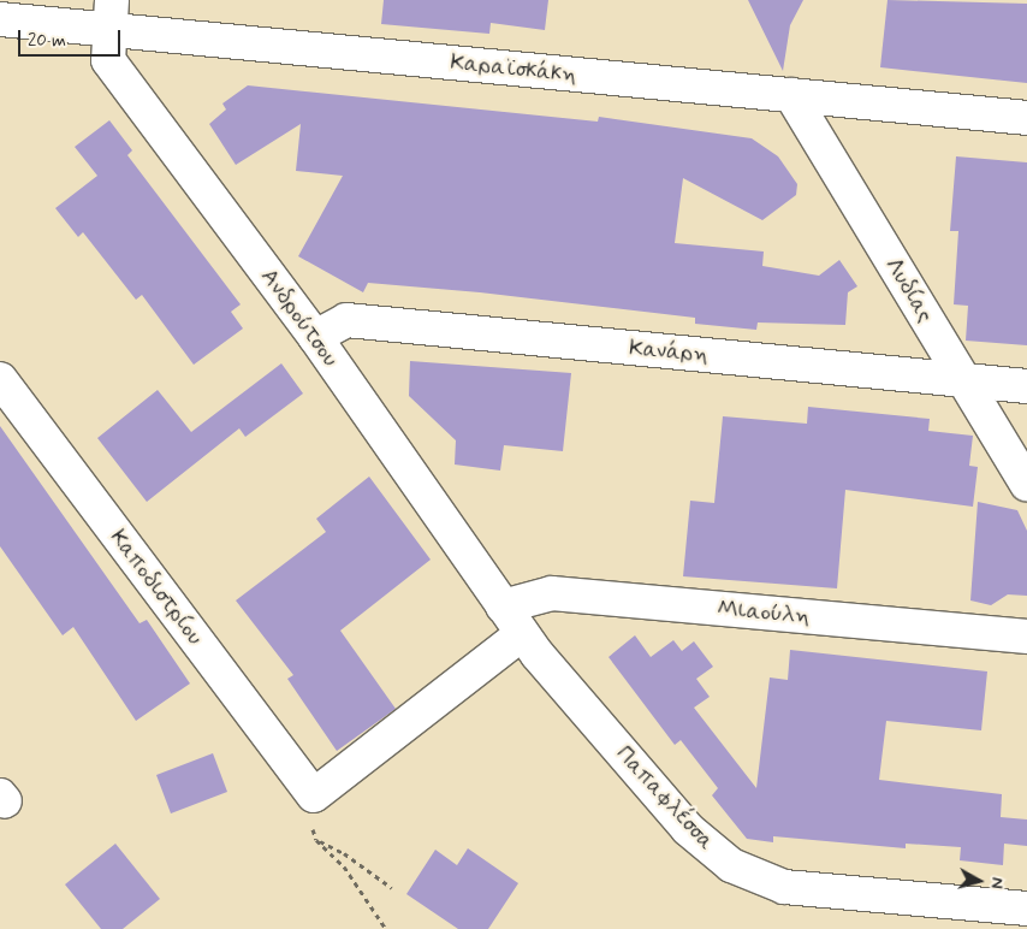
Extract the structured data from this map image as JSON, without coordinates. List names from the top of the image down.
{
  "streets": {
    "street": [
      "Καραϊσκάκη",
      "Λυδίας",
      "Ανδρούτσου",
      "Κανάρη",
      "Καποδιστρίου",
      "Μιαούλη",
      "Παπαφλέσσα"
    ]
  },
  "crossings": [
    ["Καραϊσκάκη", "Λυδίας"],
    ["Καραϊσκάκη", "Ανδρούτσου"],
    ["Λυδίας", "Κανάρη"],
    ["Ανδρούτσου", "Κανάρη"],
    ["Ανδρούτσου", "Μιαούλη"],
    ["Ανδρούτσου", "Παπαφλέσσα"],
    ["Μιαούλη", "Παπαφλέσσα"]
  ],
  "scale_bar": "20 m",
  "north": "right"
}
